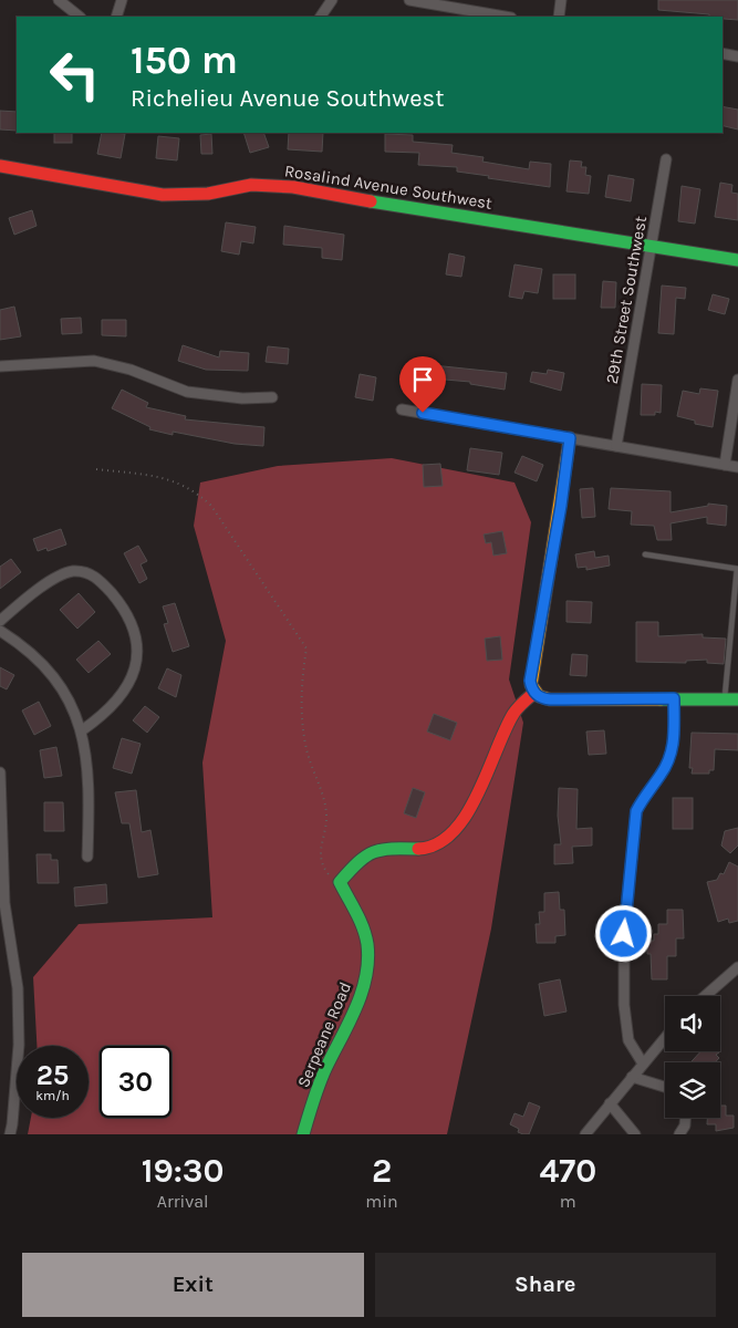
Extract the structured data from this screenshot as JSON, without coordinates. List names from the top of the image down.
{
  "streets": {
    "street": ["Rosalind Avenue Southwest", "29th Street Southwest", "Serpeane Road"]
  },
  "crossings": [
    ["Rosalind Avenue Southwest", "29th Street Southwest"]
  ],
  "page": {
    "turn": ["150 m", "Richelieu Avenue Southwest"],
    "speed": "25 km/h",
    "limit": "30",
    "eta": [
      "19:30",
      "Arrival",
      "2",
      "min",
      "470",
      "m"
    ],
    "buttons": ["Exit", "Share"]
  }
}
